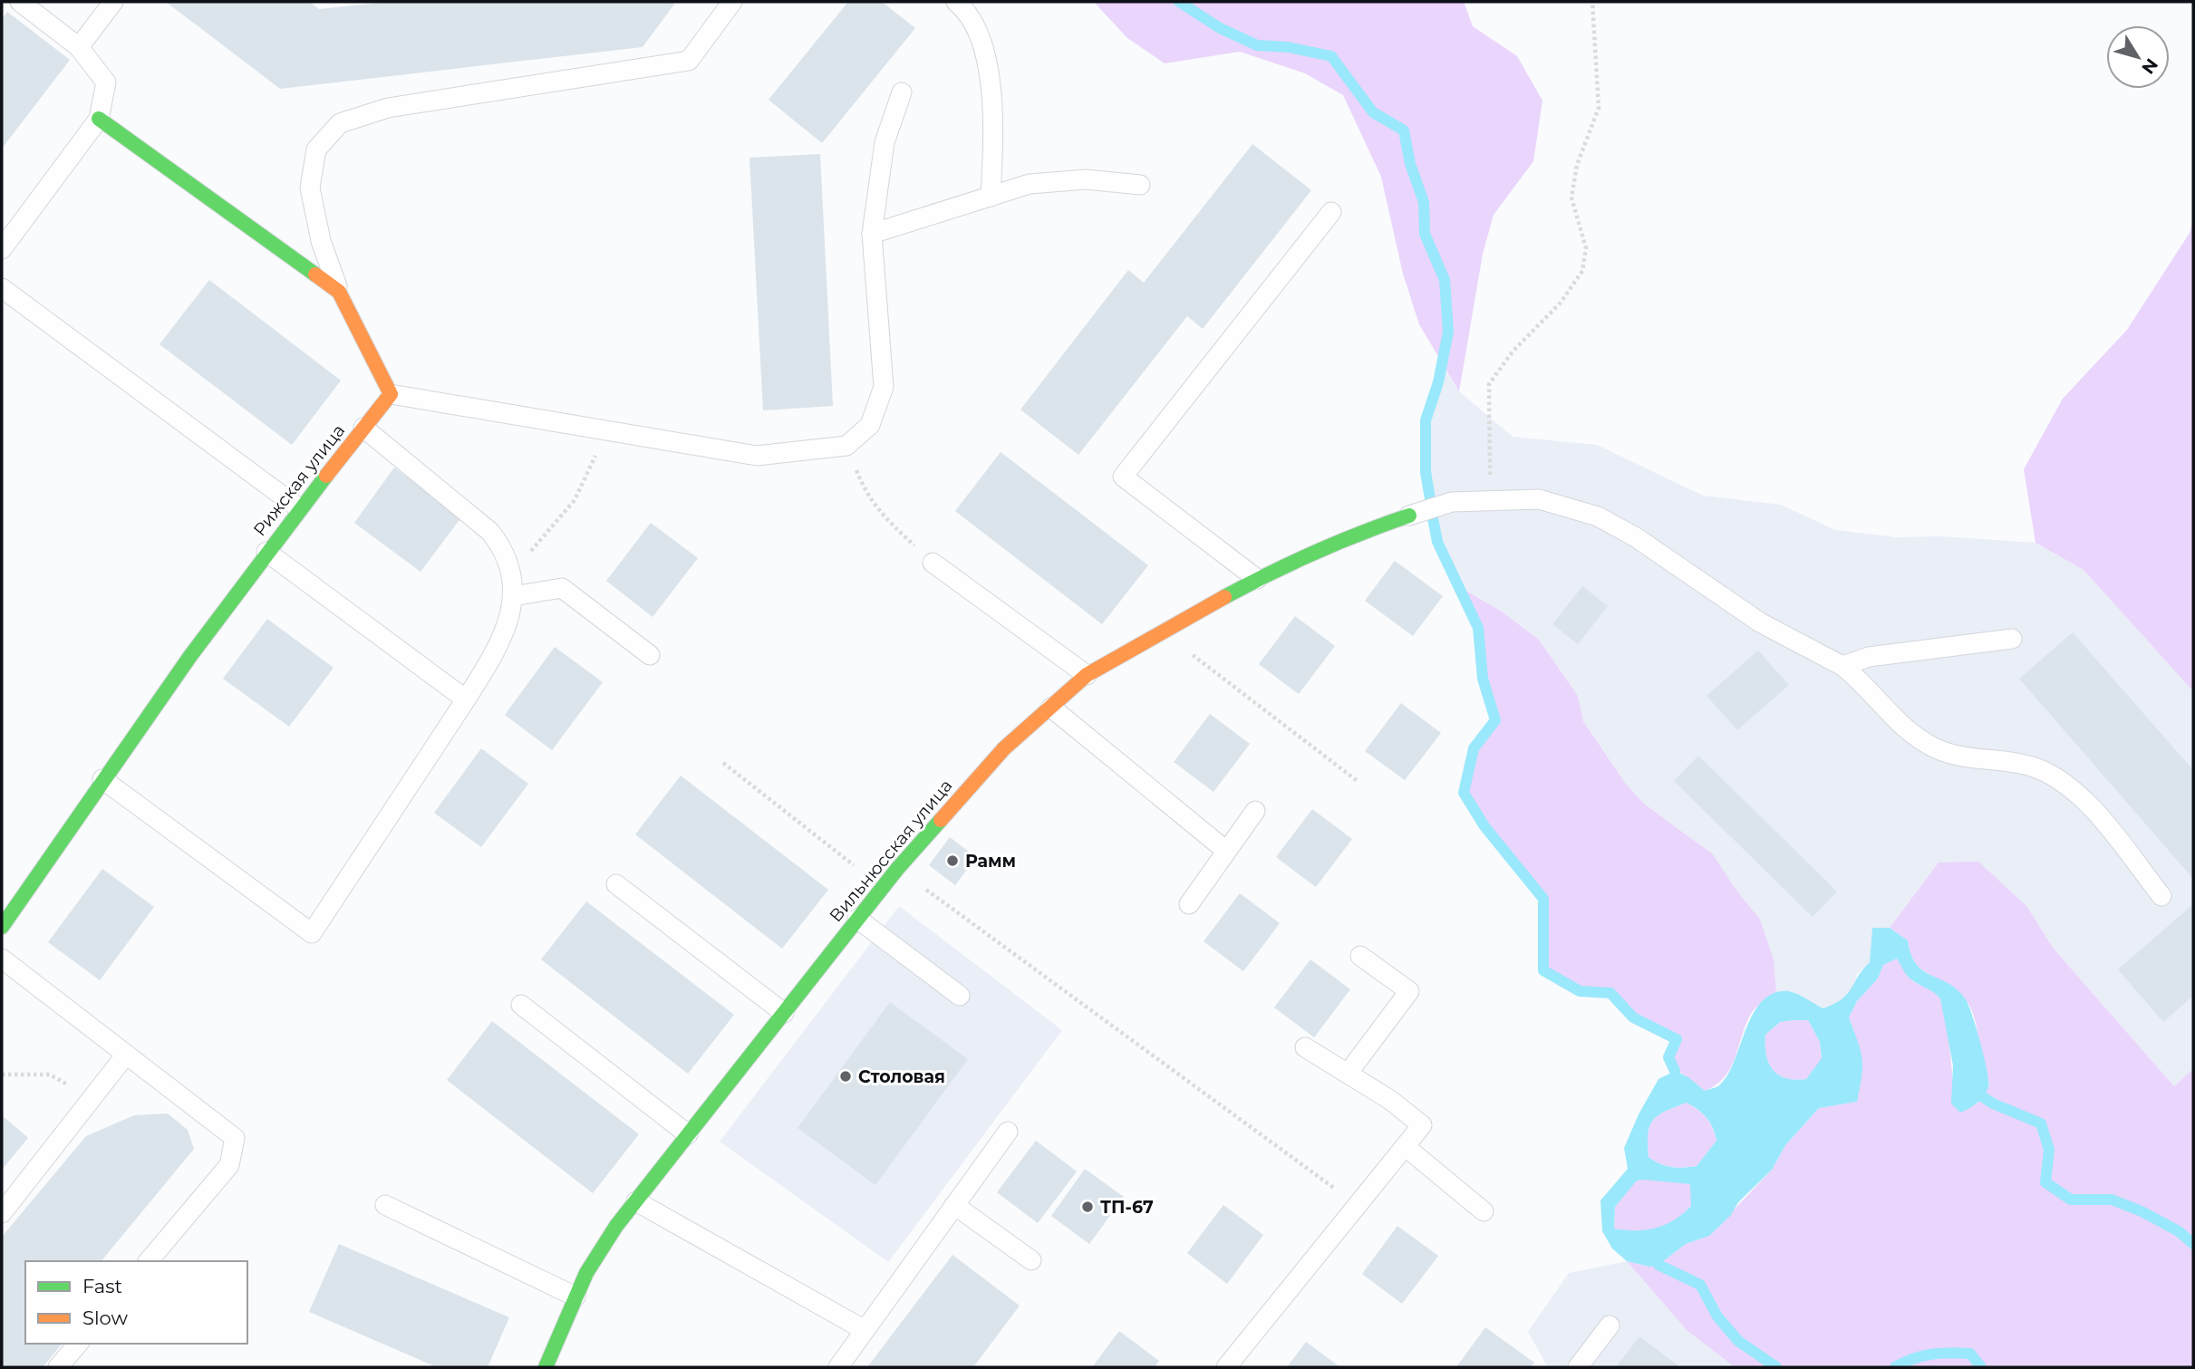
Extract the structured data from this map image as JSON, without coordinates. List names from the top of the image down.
{
  "streets": {
    "street": ["Рижская улица", "Вильнюсская улица"]
  },
  "places": ["Рамм", "Столовая", "ТП-67"],
  "legend": ["Fast", "Slow"],
  "north": "bottom right"
}
